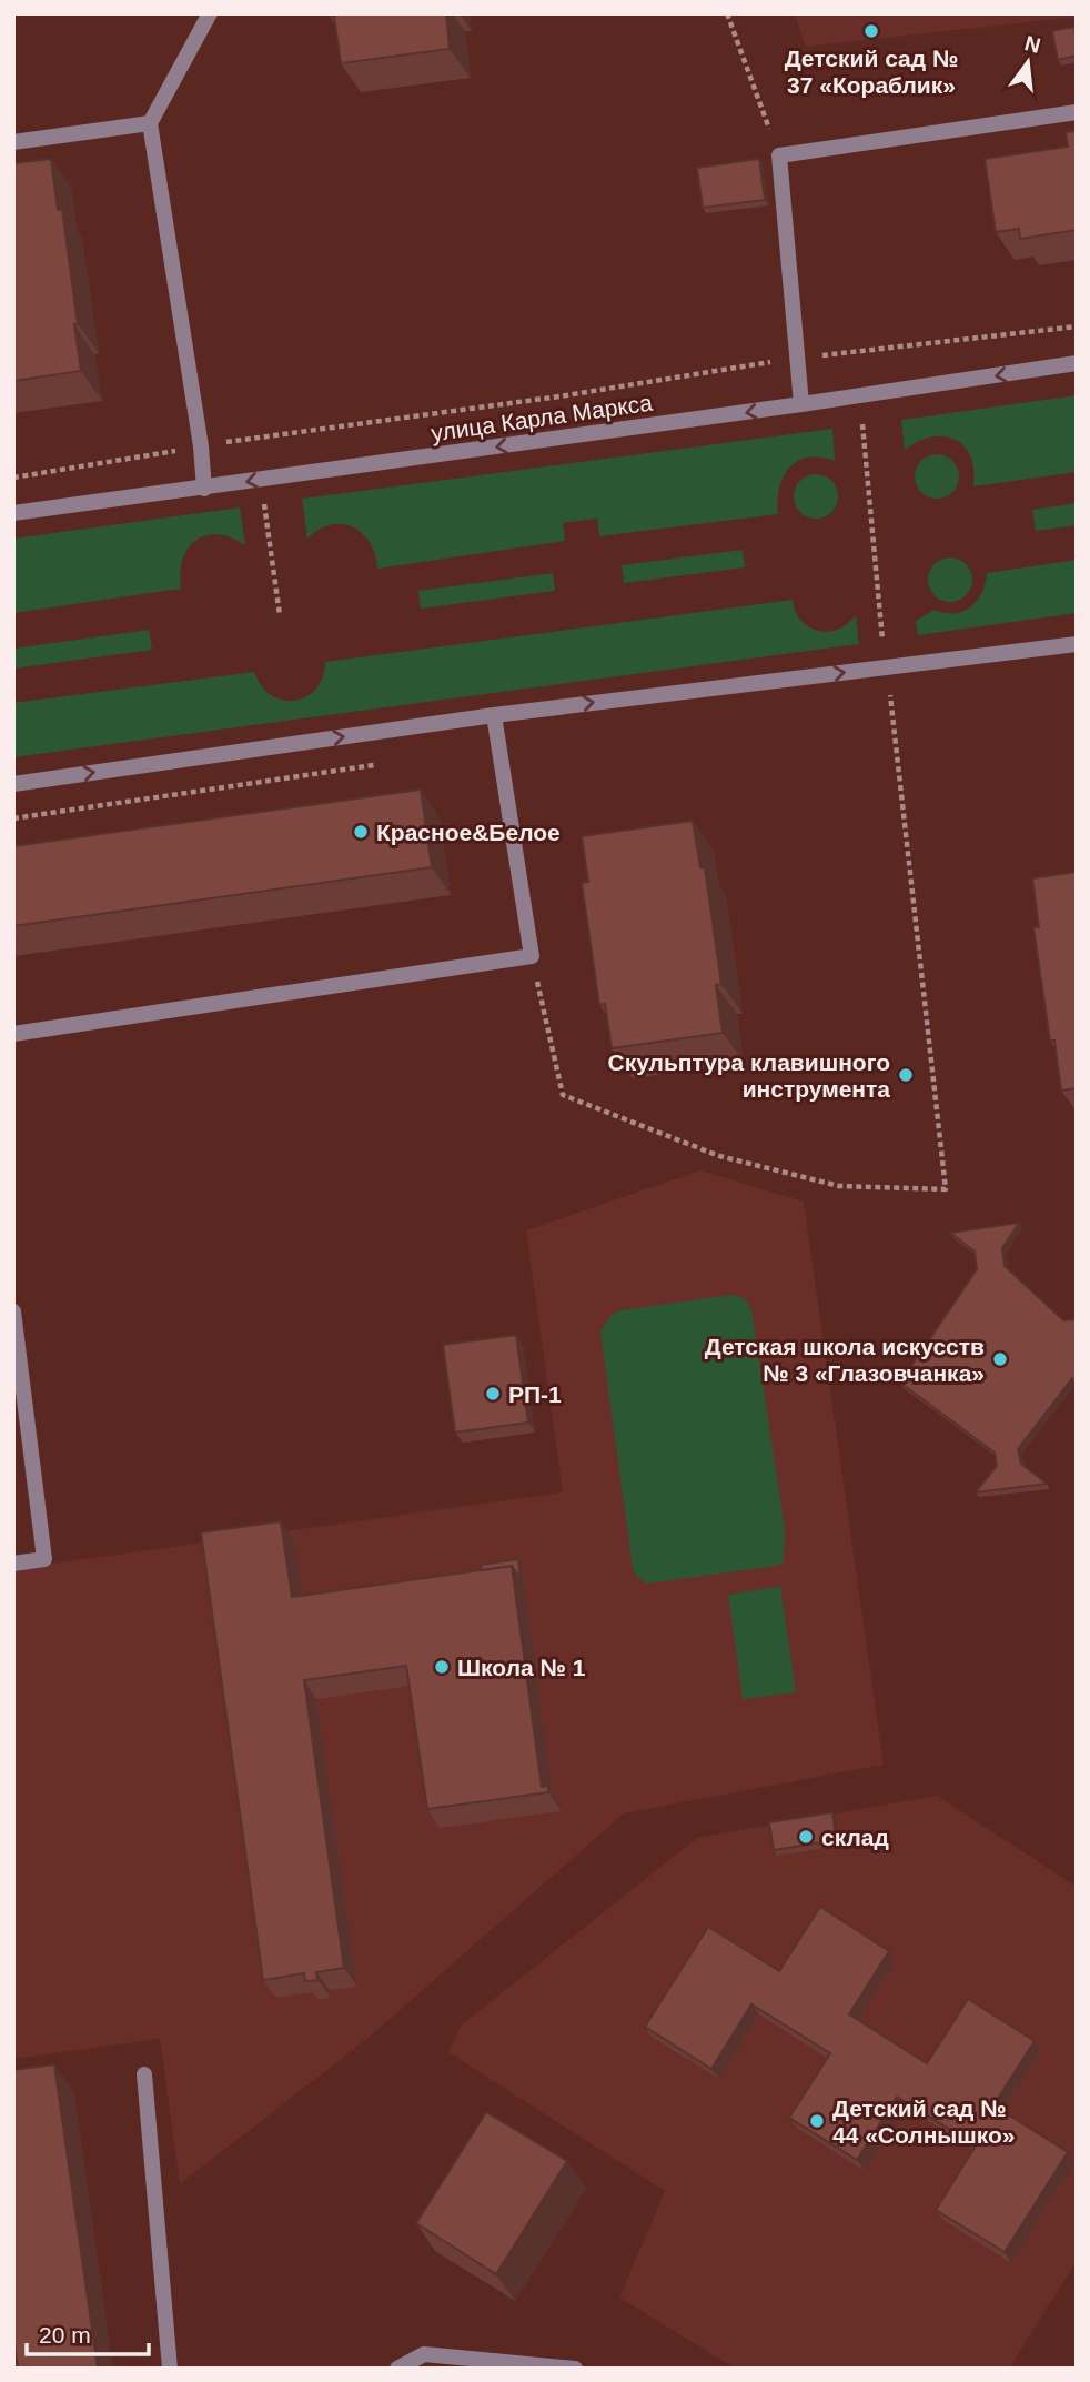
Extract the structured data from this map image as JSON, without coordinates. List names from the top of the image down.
{
  "streets": {
    "street": ["улица Карла Маркса"]
  },
  "one_way": ["улица Карла Маркса"],
  "places": [
    "Детский сад № 37 «Кораблик»",
    "Красное&Белое",
    "Скульптура клавишного инструмента",
    "Детская школа искусств № 3 «Глазовчанка»",
    "РП-1",
    "Школа № 1",
    "склад",
    "Детский сад № 44 «Солнышко»"
  ],
  "scale_bar": "20 m",
  "north": "top"
}
